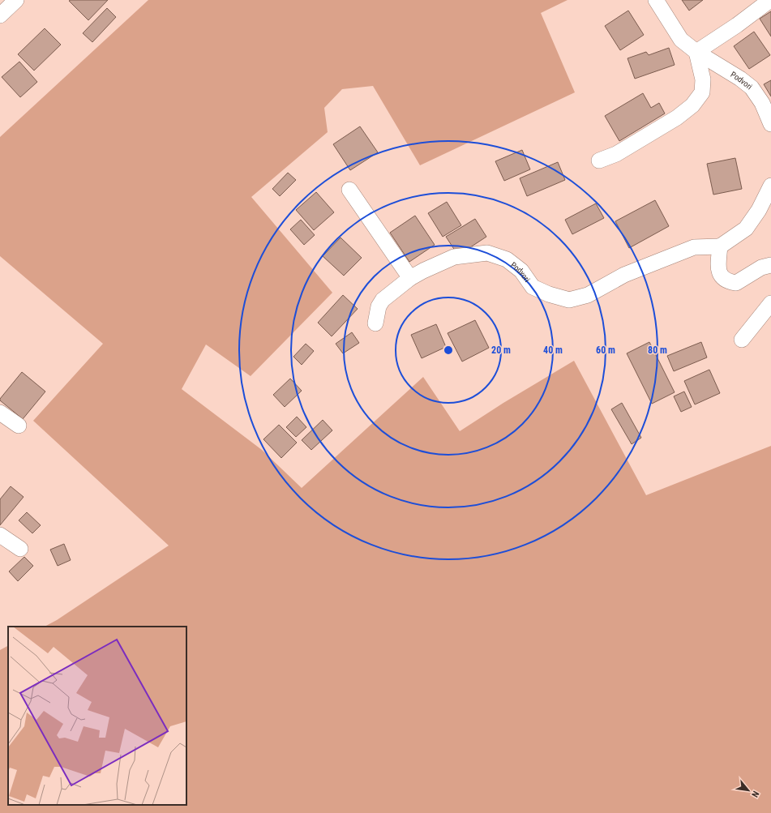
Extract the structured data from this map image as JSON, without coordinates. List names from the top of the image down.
{
  "streets": {
    "street": ["Podvori"]
  },
  "north": "bottom right",
  "rings": [
    "20 m",
    "40 m",
    "60 m",
    "80 m"
  ]
}
